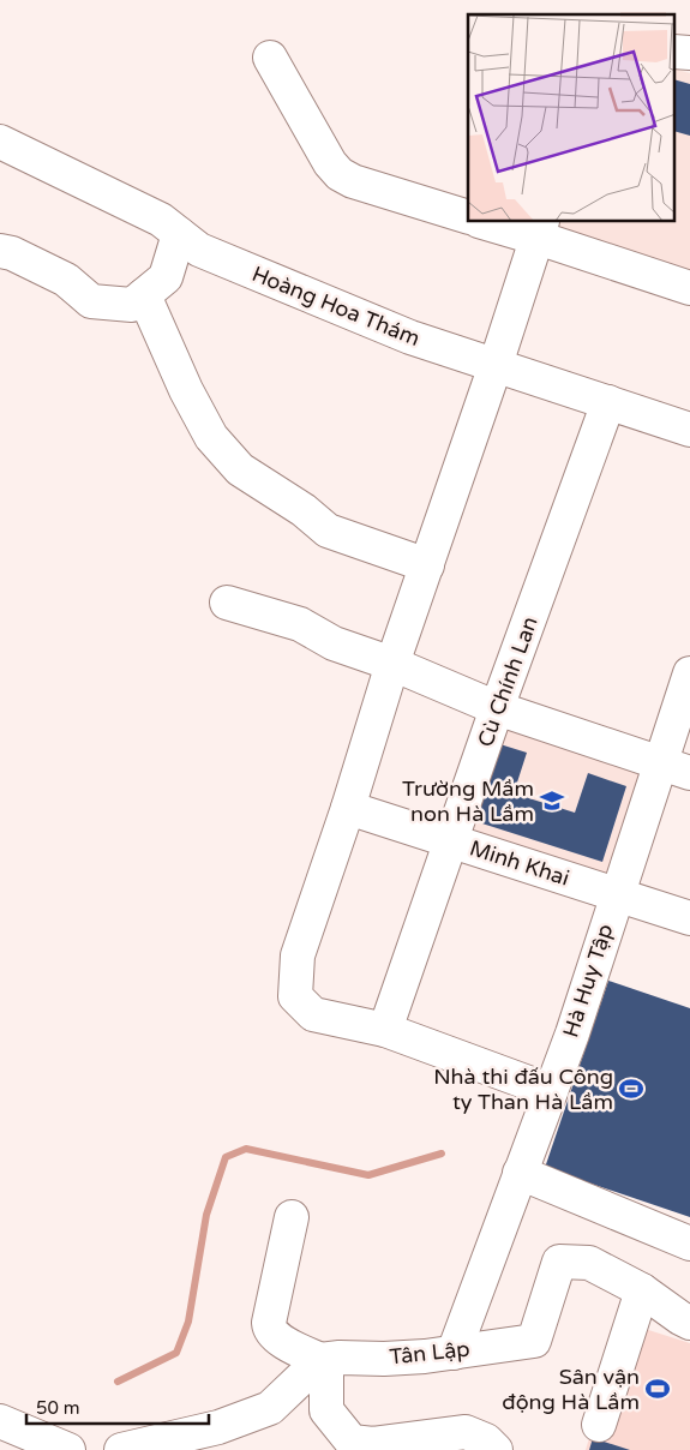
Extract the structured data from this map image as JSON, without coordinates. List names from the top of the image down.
{
  "streets": {
    "street": [
      "Hoàng Hoa Thám",
      "Cù Chính Lan",
      "Minh Khai",
      "Hà Huy Tập",
      "Tân Lập"
    ]
  },
  "crossings": [
    ["Hoàng Hoa Thám", "Cù Chính Lan"],
    ["Cù Chính Lan", "Minh Khai"],
    ["Minh Khai", "Hà Huy Tập"],
    ["Hà Huy Tập", "Tân Lập"]
  ],
  "places": {
    "school or university": ["Trường Mầm non Hà Lầm"],
    "sports": ["Nhà thi đấu Công ty Than Hà Lầm", "Sân vận động Hà Lầm"]
  },
  "scale_bar": "50 m"
}
